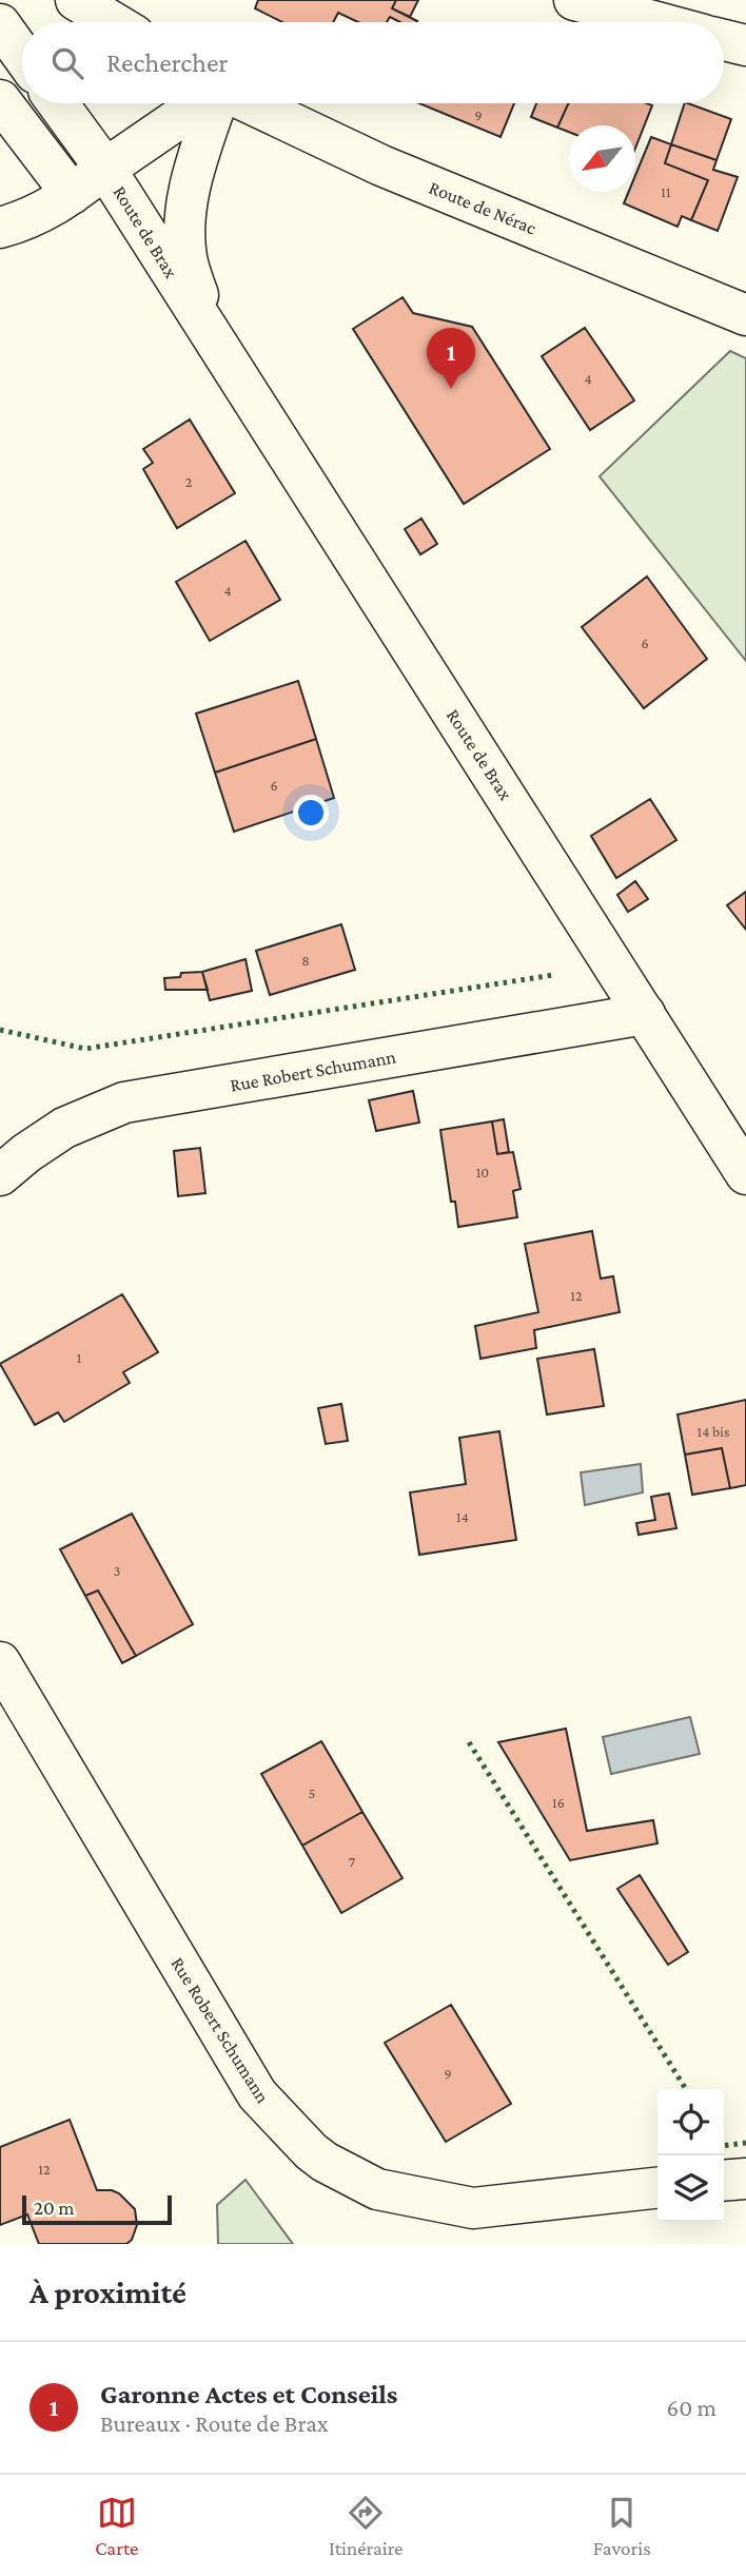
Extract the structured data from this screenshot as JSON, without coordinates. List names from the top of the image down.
{
  "streets": {
    "main road": ["Route de Nérac", "Route de Brax", "Rue Robert Schumann"]
  },
  "crossings": [
    ["Route de Brax", "Rue Robert Schumann"]
  ],
  "house_numbers": [
    "9",
    "11",
    "4",
    "2",
    "4",
    "6",
    "6",
    "8",
    "10",
    "12",
    "1",
    "14 bis",
    "14",
    "3",
    "5",
    "16",
    "7",
    "9",
    "12"
  ],
  "scale_bar": "20 m",
  "north": "bottom left",
  "page": {
    "search": "Rechercher",
    "pins": "1",
    "scale": "20 m",
    "heading": "À proximité",
    "list": [
      {
        "mark": "1",
        "name": "Garonne Actes et Conseils",
        "note": "Bureaux · Route de Brax",
        "value": "60 m"
      }
    ],
    "nav": ["Carte", "Itinéraire", "Favoris"]
  }
}
